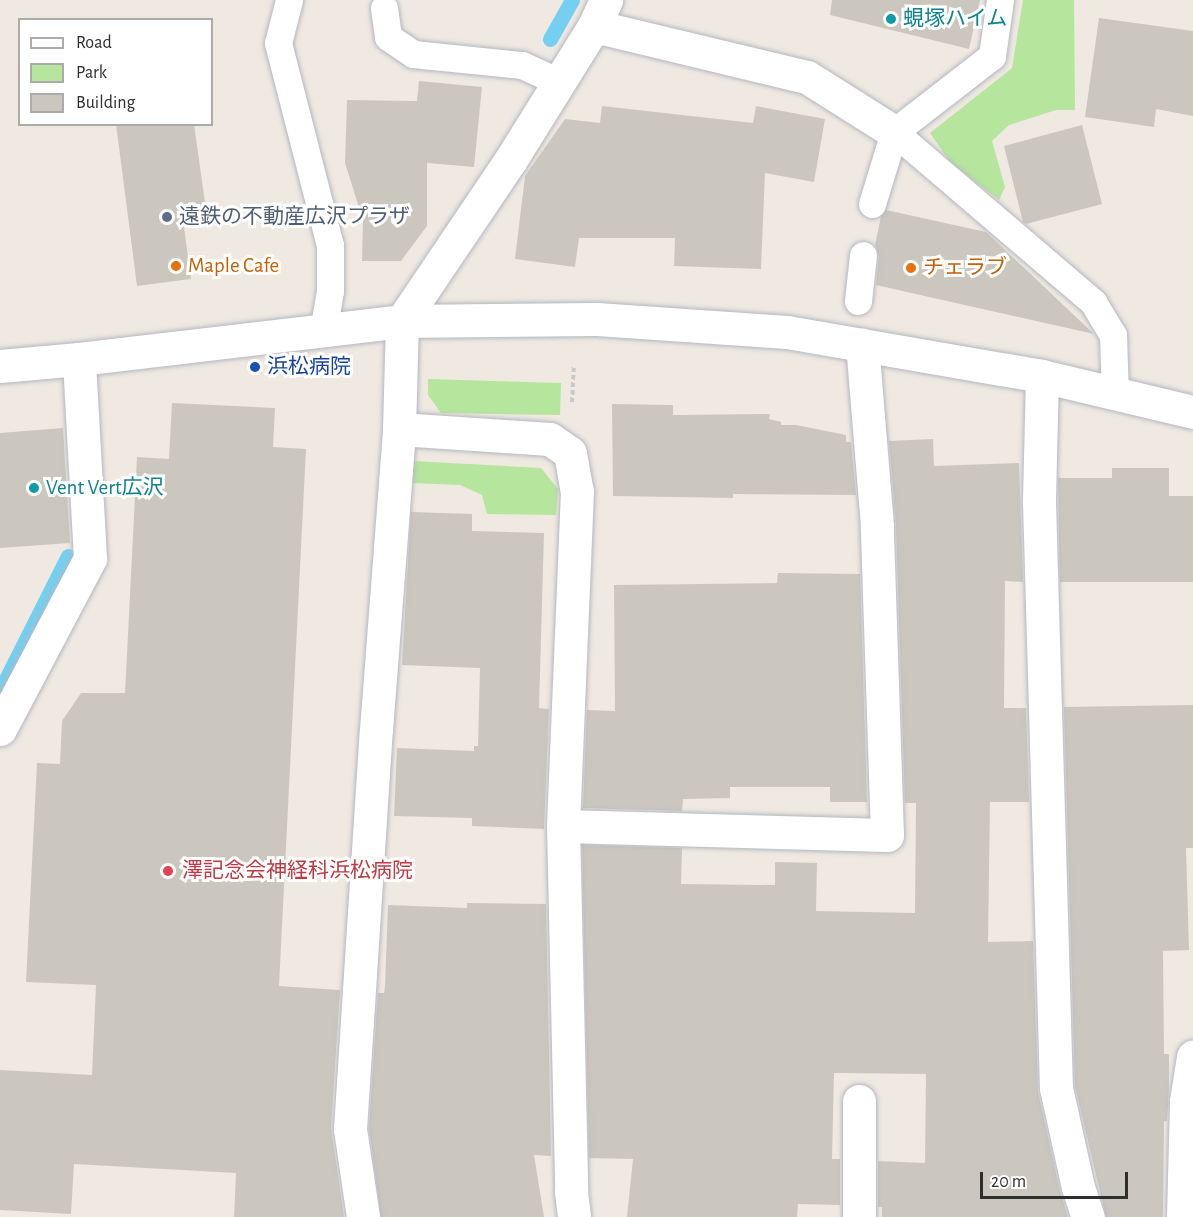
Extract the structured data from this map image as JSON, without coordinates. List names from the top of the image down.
{
  "places": [
    "蜆塚ハイム",
    "遠鉄の不動産広沢プラザ",
    "Maple Cafe",
    "チェラブ",
    "浜松病院",
    "Vent Vert広沢",
    "澤記念会神経科浜松病院"
  ],
  "legend": ["Road", "Park", "Building"],
  "scale_bar": "20 m"
}
